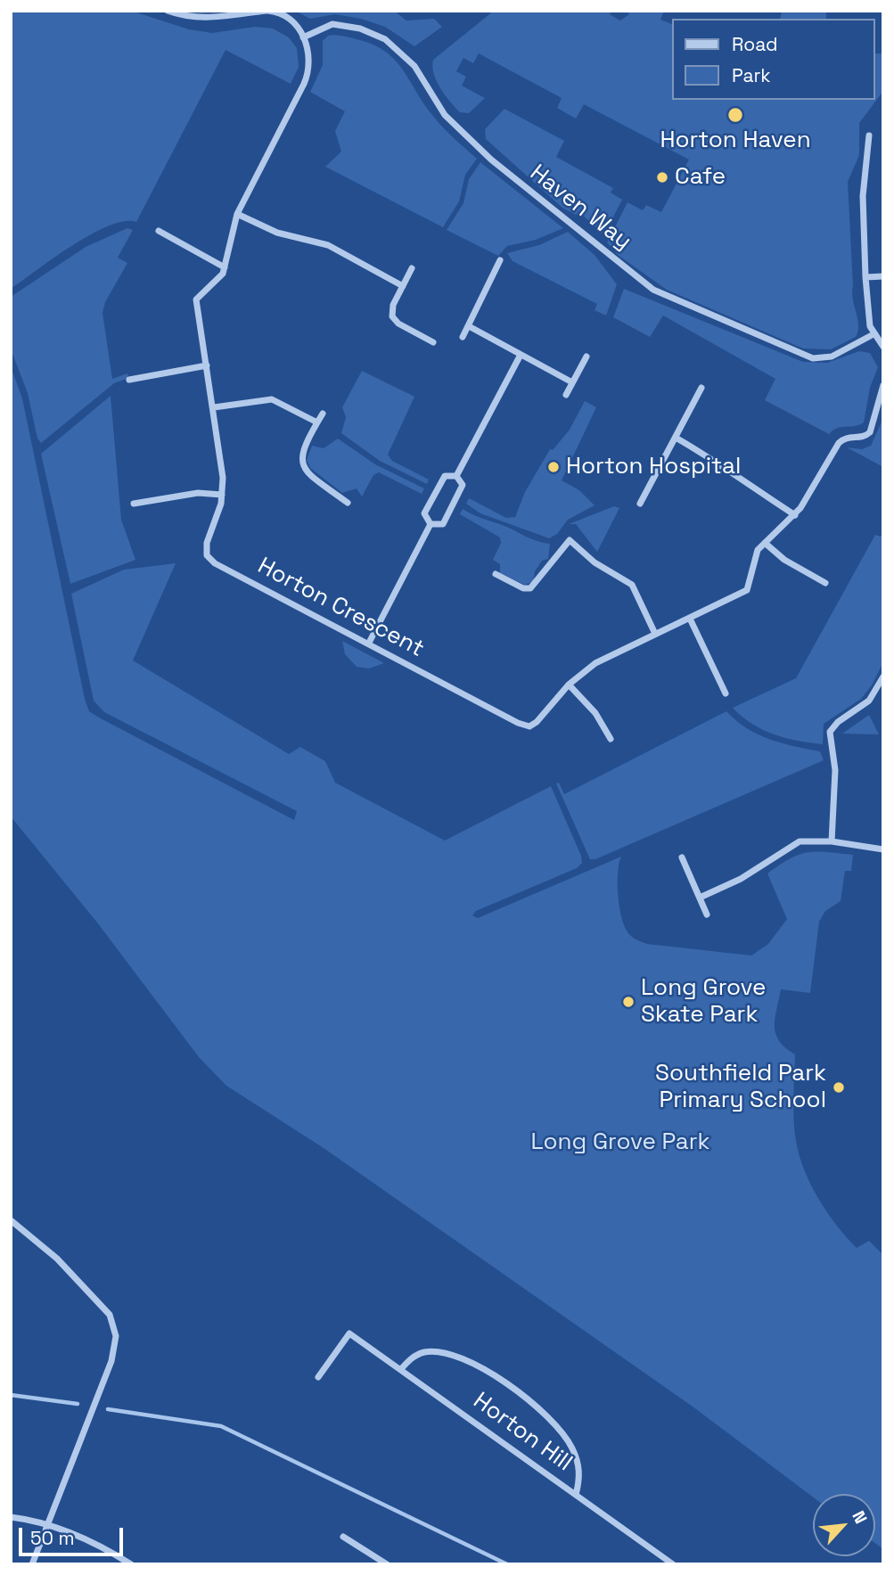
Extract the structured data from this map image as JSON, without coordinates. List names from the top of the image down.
{
  "streets": {
    "street": ["Haven Way", "Horton Crescent", "Horton Hill"]
  },
  "crossings": [
    ["Haven Way", "Horton Crescent"]
  ],
  "parks": ["Long Grove Park"],
  "places": [
    "Horton Haven",
    "Cafe",
    "Horton Hospital",
    "Long Grove Skate Park",
    "Southfield Park Primary School"
  ],
  "legend": ["Road", "Park"],
  "scale_bar": "50 m",
  "north": "top right"
}
